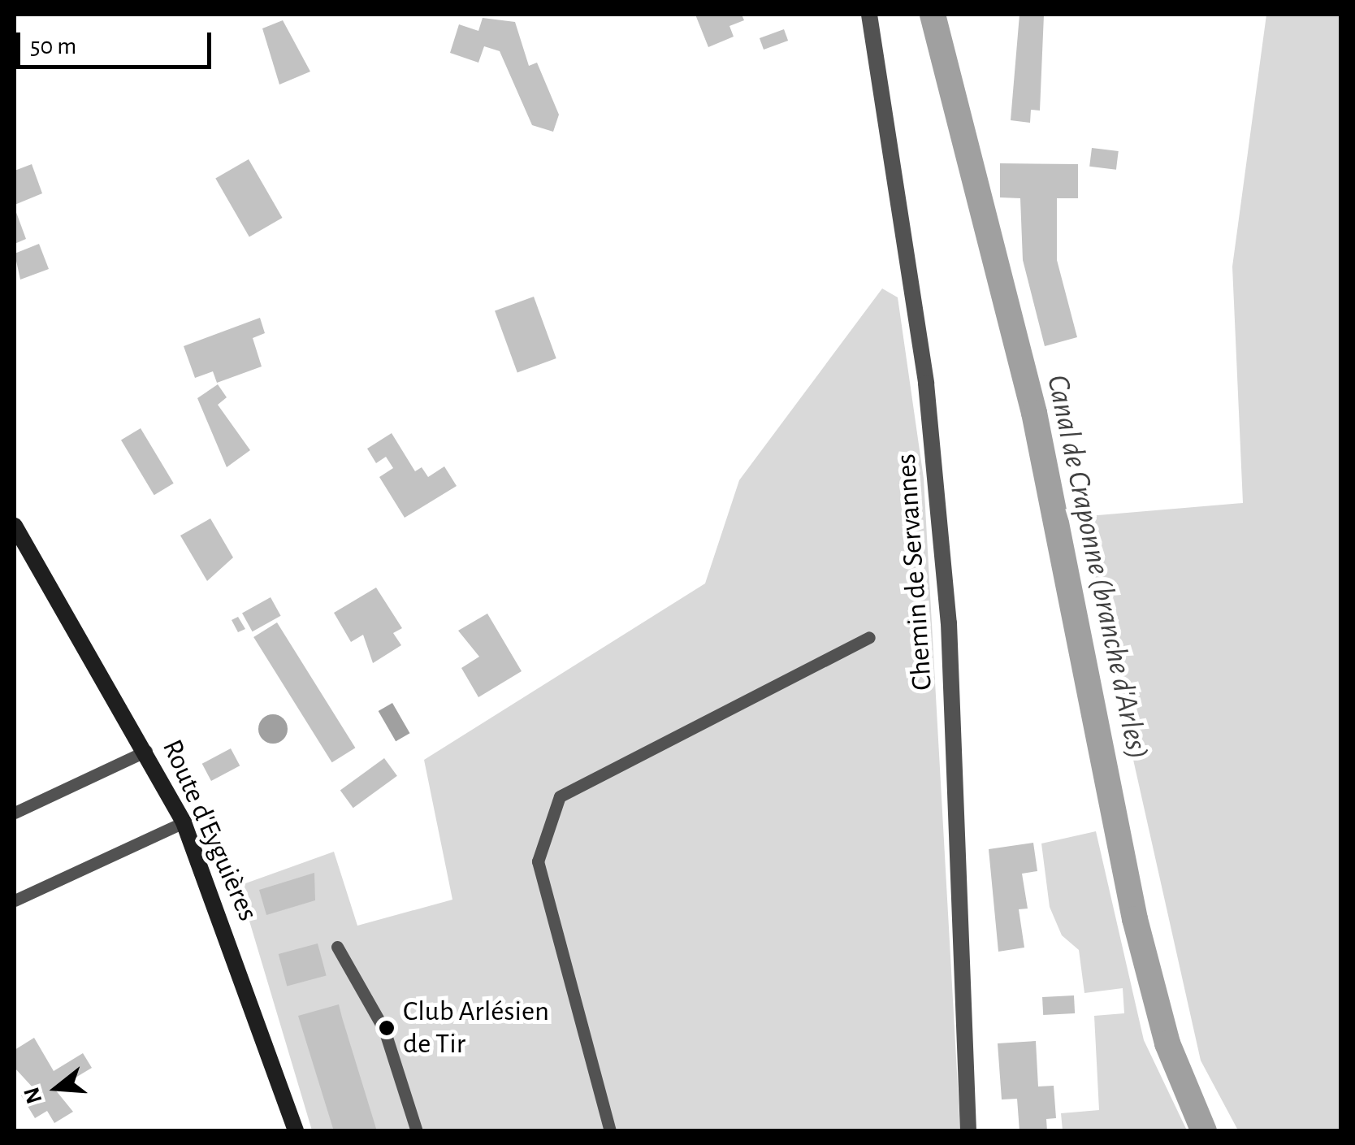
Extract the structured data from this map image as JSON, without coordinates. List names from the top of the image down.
{
  "streets": {
    "main road": ["Route d'Eyguières"],
    "street": ["Chemin de Servannes"]
  },
  "water": ["Canal de Craponne (branche d'Arles)"],
  "places": ["Club Arlésien de Tir"],
  "scale_bar": "50 m",
  "north": "left"
}
